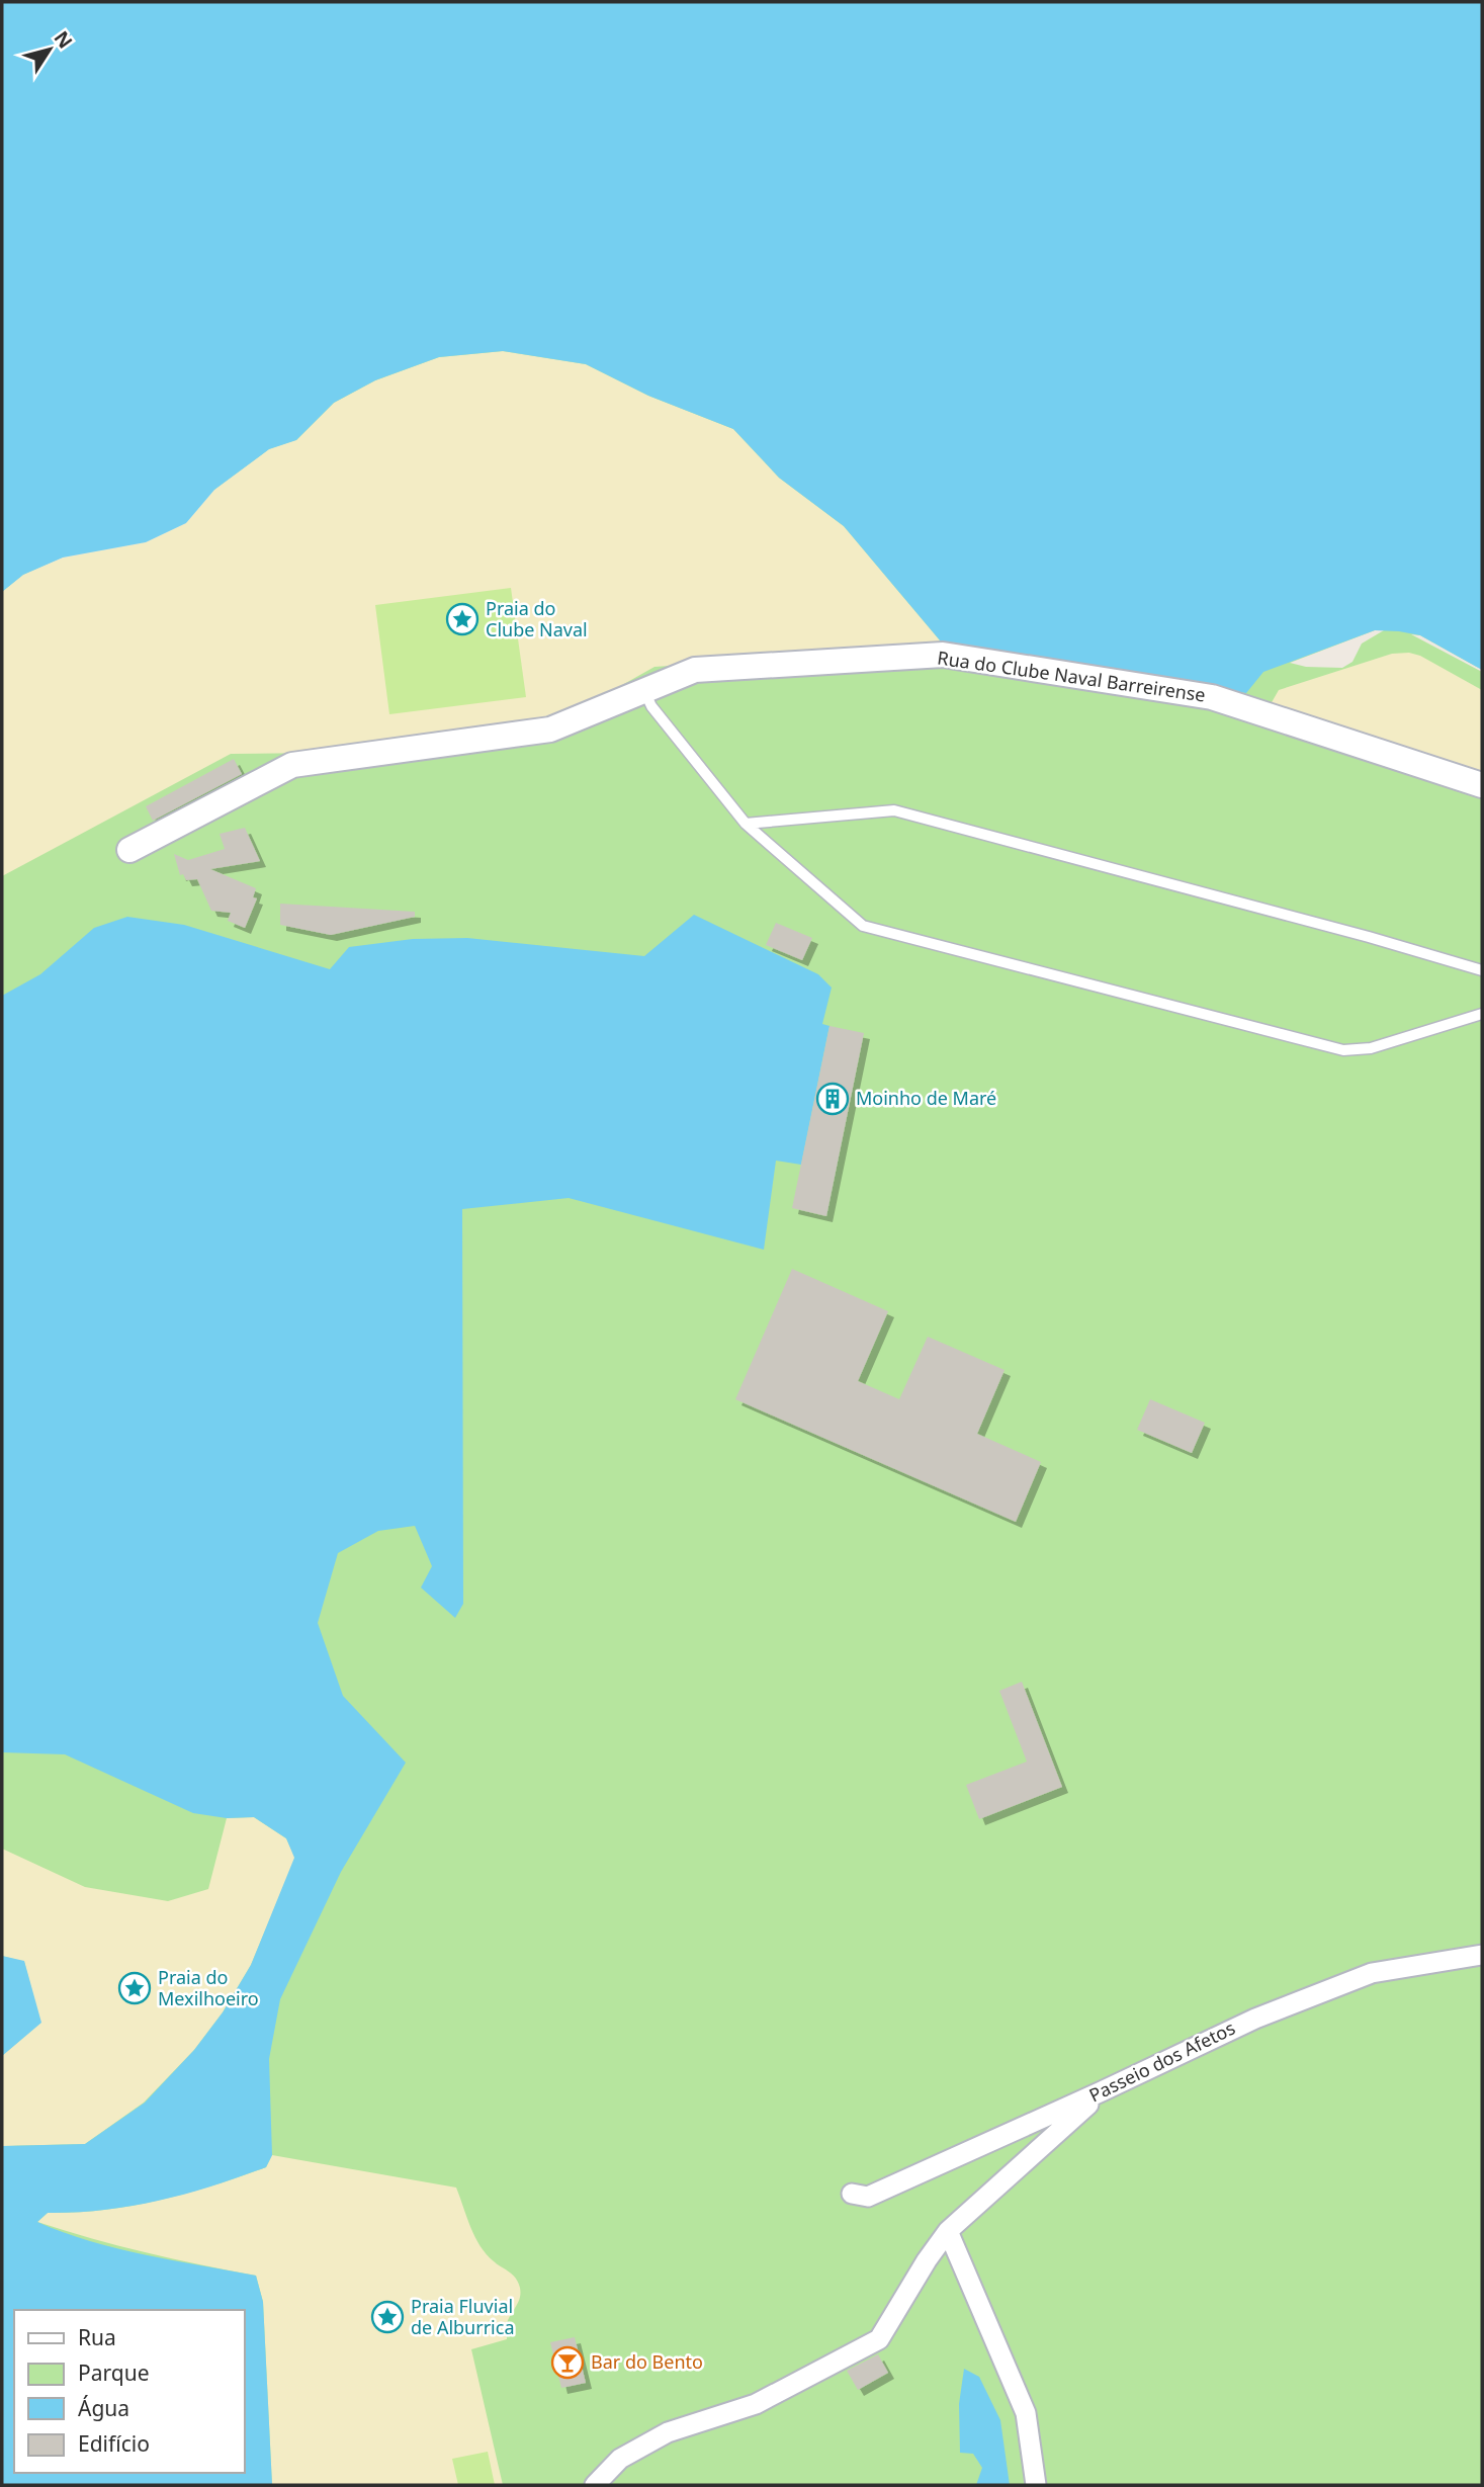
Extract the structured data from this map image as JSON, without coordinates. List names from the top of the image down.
{
  "streets": {
    "street": ["Rua do Clube Naval Barreirense", "Passeio dos Afetos"]
  },
  "places": {
    "place": ["Praia do Clube Naval", "Praia do Mexilhoeiro", "Praia Fluvial de Alburrica"],
    "building": ["Moinho de Maré"],
    "bar": ["Bar do Bento"]
  },
  "legend": [
    "Rua",
    "Parque",
    "Água",
    "Edifício"
  ],
  "north": "top right"
}
